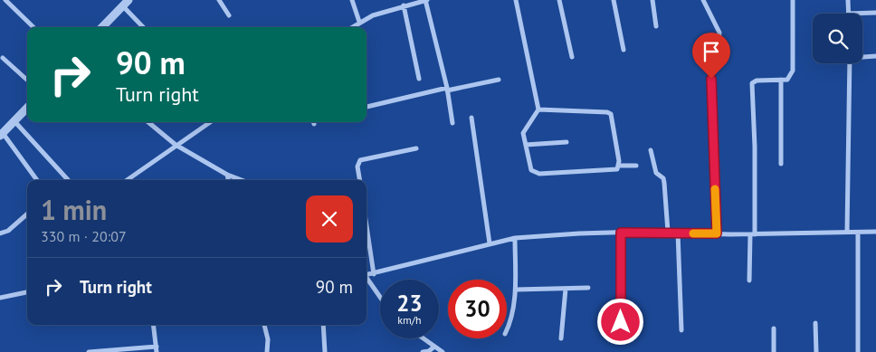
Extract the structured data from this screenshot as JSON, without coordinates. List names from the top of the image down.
{
  "page": {
    "turn": ["90 m", "Turn right"],
    "heading": ["1 min", "330 m · 20:07"],
    "list": [
      {
        "name": "Turn right",
        "value": "90 m"
      }
    ],
    "speed": "23 km/h",
    "limit": "30"
  }
}
